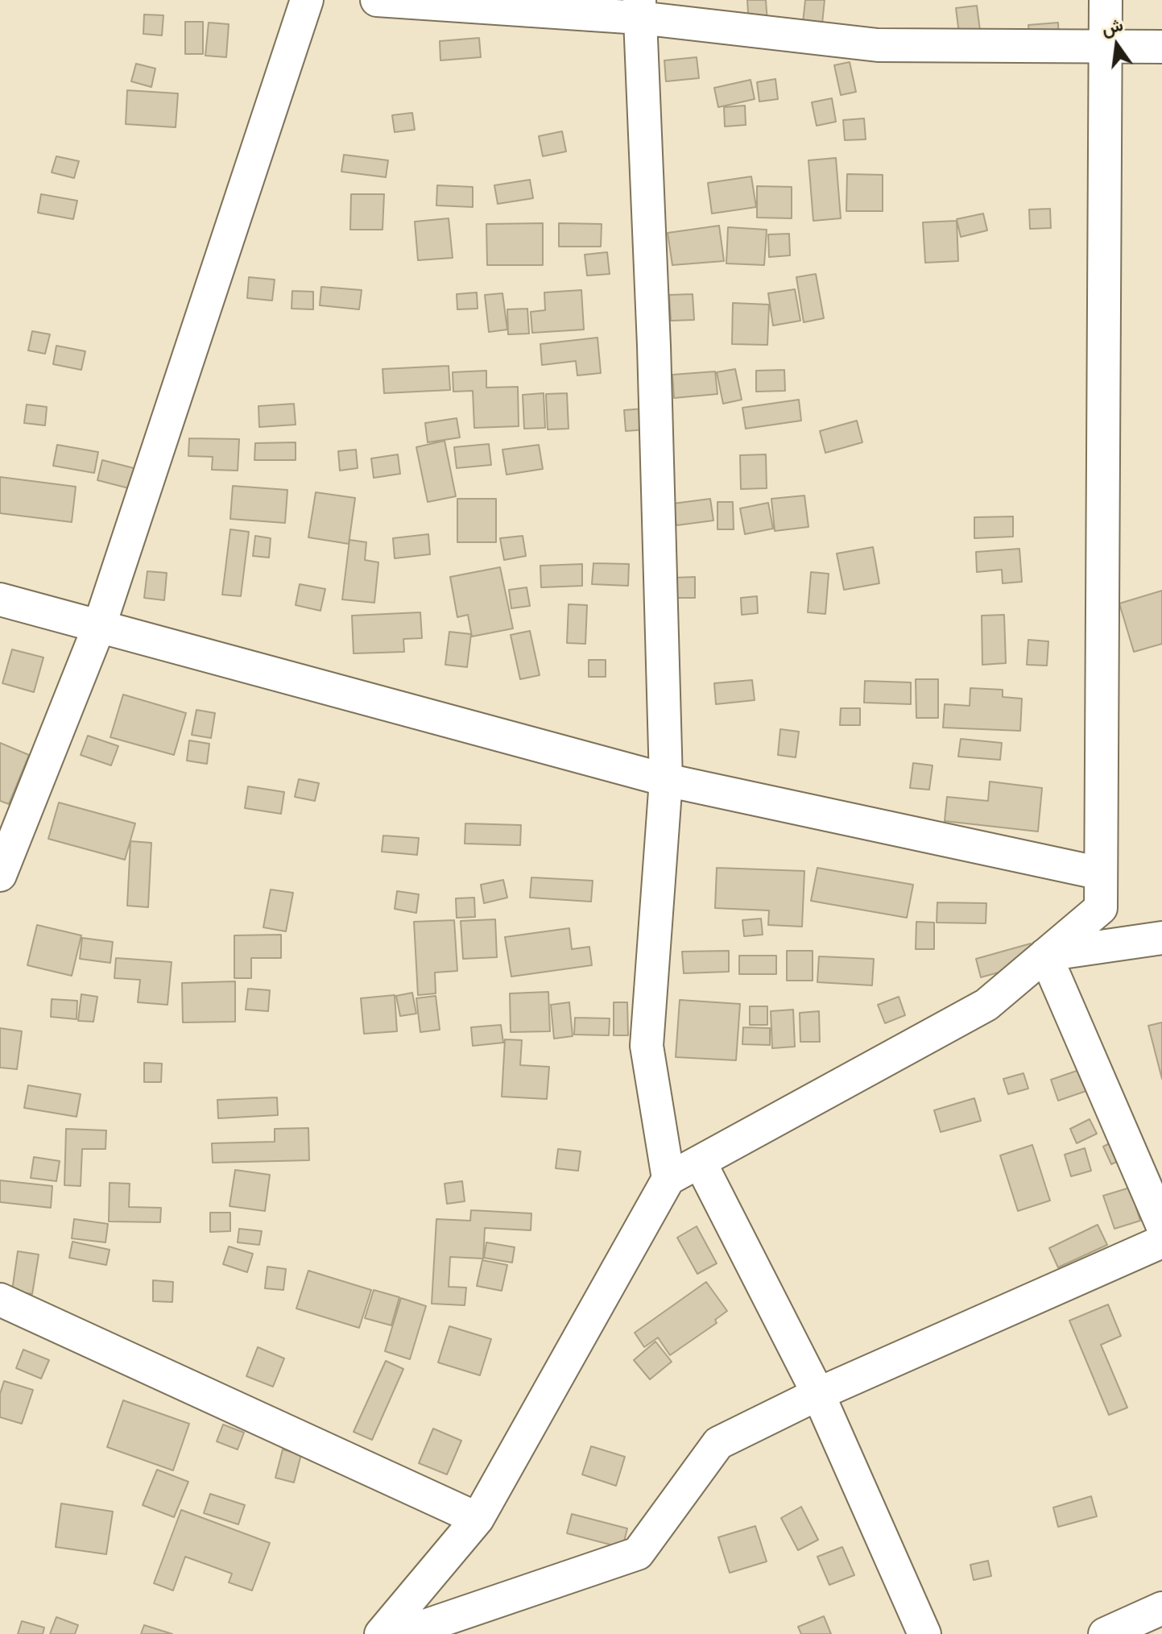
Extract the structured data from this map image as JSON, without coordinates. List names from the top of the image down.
{
  "north": "top"
}
